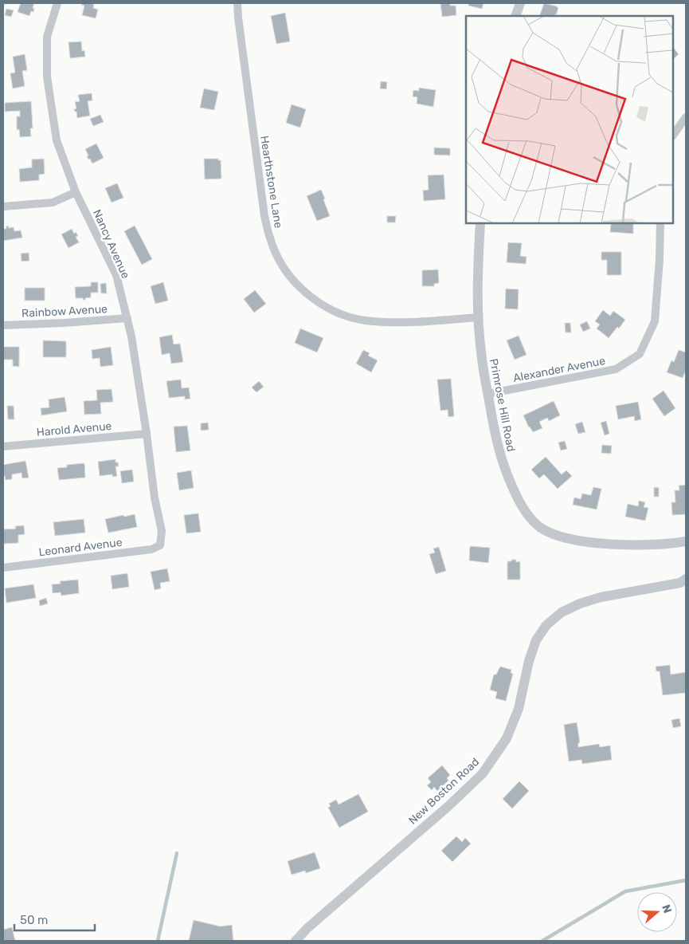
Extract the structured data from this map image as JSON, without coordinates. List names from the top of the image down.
{
  "streets": {
    "street": [
      "Hearthstone Lane",
      "Nancy Avenue",
      "Rainbow Avenue",
      "Alexander Avenue",
      "Primrose Hill Road",
      "Harold Avenue",
      "Leonard Avenue",
      "New Boston Road"
    ]
  },
  "crossings": [
    ["Hearthstone Lane", "Primrose Hill Road"],
    ["Nancy Avenue", "Rainbow Avenue"],
    ["Nancy Avenue", "Harold Avenue"],
    ["Nancy Avenue", "Leonard Avenue"],
    ["Alexander Avenue", "Primrose Hill Road"]
  ],
  "scale_bar": "50 m",
  "north": "right"
}
